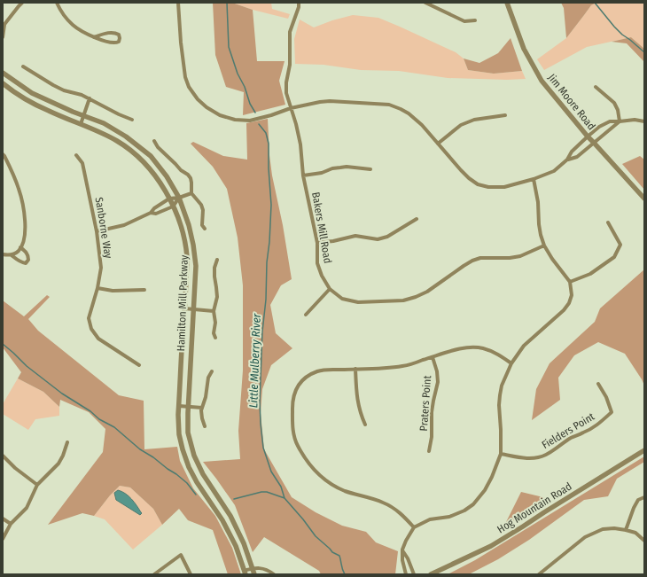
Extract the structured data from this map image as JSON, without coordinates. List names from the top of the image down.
{
  "streets": {
    "street": [
      "Jim Moore Road",
      "Sanborne Way",
      "Bakers Mill Road",
      "Hamilton Mill Parkway",
      "Praters Point",
      "Fielders Point",
      "Hog Mountain Road"
    ]
  },
  "water": ["Little Mulberry River"]
}
